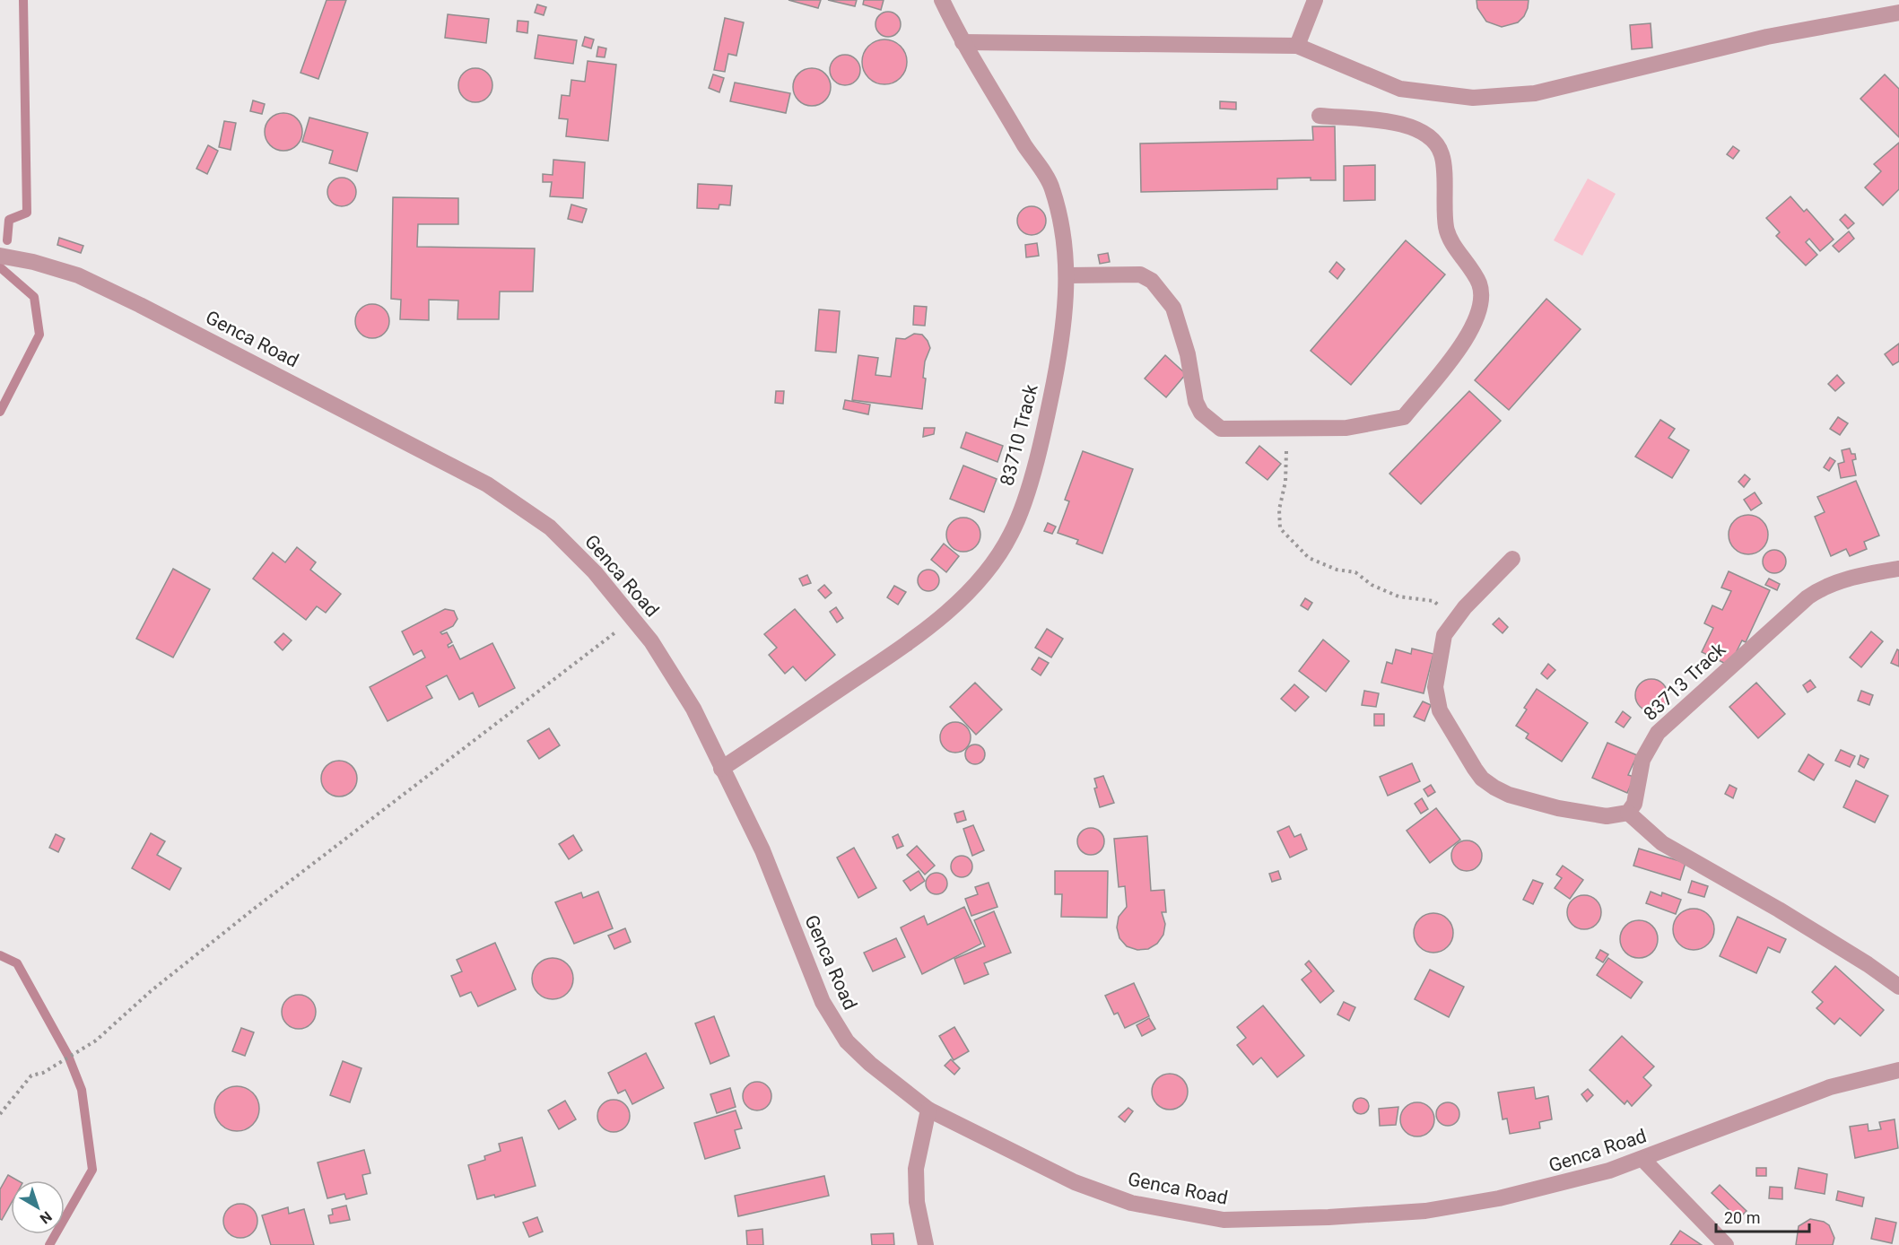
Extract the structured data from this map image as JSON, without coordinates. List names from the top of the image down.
{
  "streets": {
    "street": ["Genca Road", "83710 Track", "83713 Track"]
  },
  "crossings": [
    ["Genca Road", "83710 Track"]
  ],
  "scale_bar": "20 m",
  "north": "bottom right"
}
